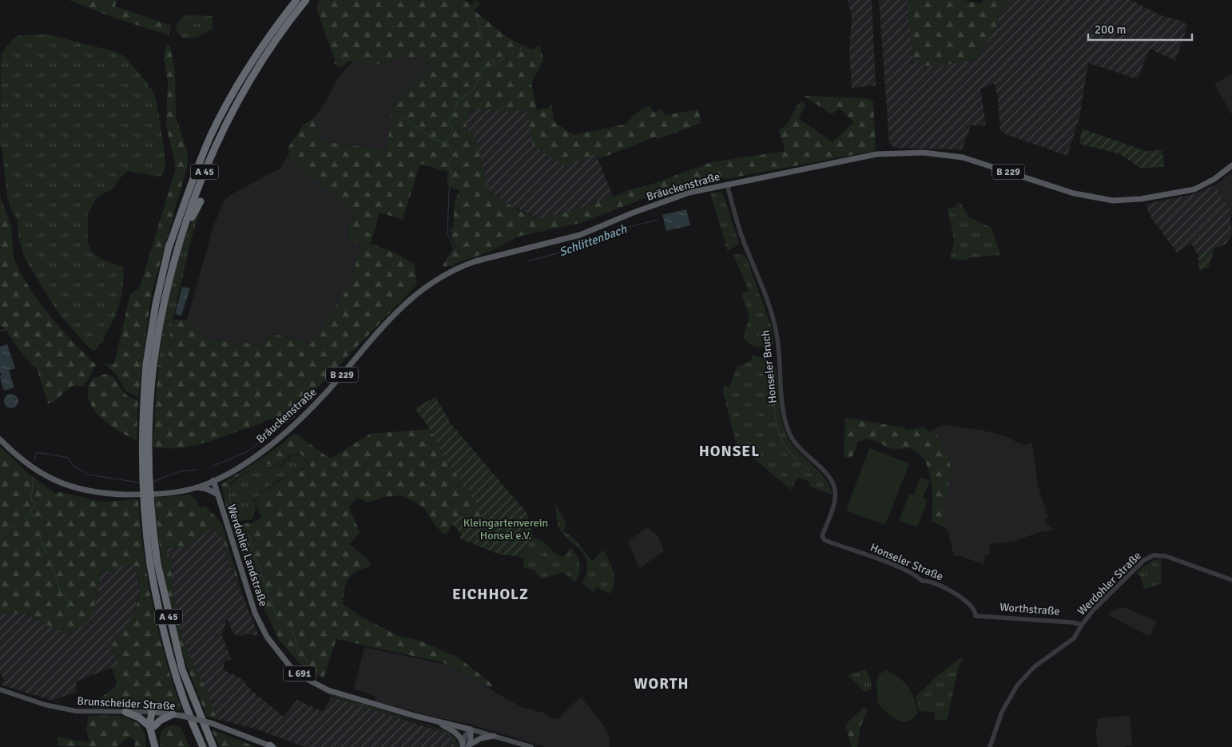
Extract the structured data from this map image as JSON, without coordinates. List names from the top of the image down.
{
  "streets": {
    "highway": ["A 45"],
    "main road": [
      "B 229",
      "Bräuckenstraße",
      "Werdohler Landstraße",
      "L 691",
      "Brunscheider Straße"
    ],
    "street": [
      "Honseler Bruch",
      "Honseler Straße",
      "Werdohler Straße",
      "Worthstraße"
    ]
  },
  "crossings": [
    ["B 229", "Bräuckenstraße"],
    ["B 229", "Werdohler Landstraße"],
    ["Bräuckenstraße", "Honseler Bruch"],
    ["Bräuckenstraße", "Werdohler Landstraße"],
    ["Honseler Bruch", "Honseler Straße"],
    ["Werdohler Landstraße", "L 691"],
    ["Honseler Straße", "Worthstraße"],
    ["Werdohler Straße", "Worthstraße"]
  ],
  "districts": ["HONSEL", "EICHHOLZ", "WORTH"],
  "water": ["Schlittenbach"],
  "parks": ["Kleingartenverein Honsel e.V."],
  "scale_bar": "200 m"
}
